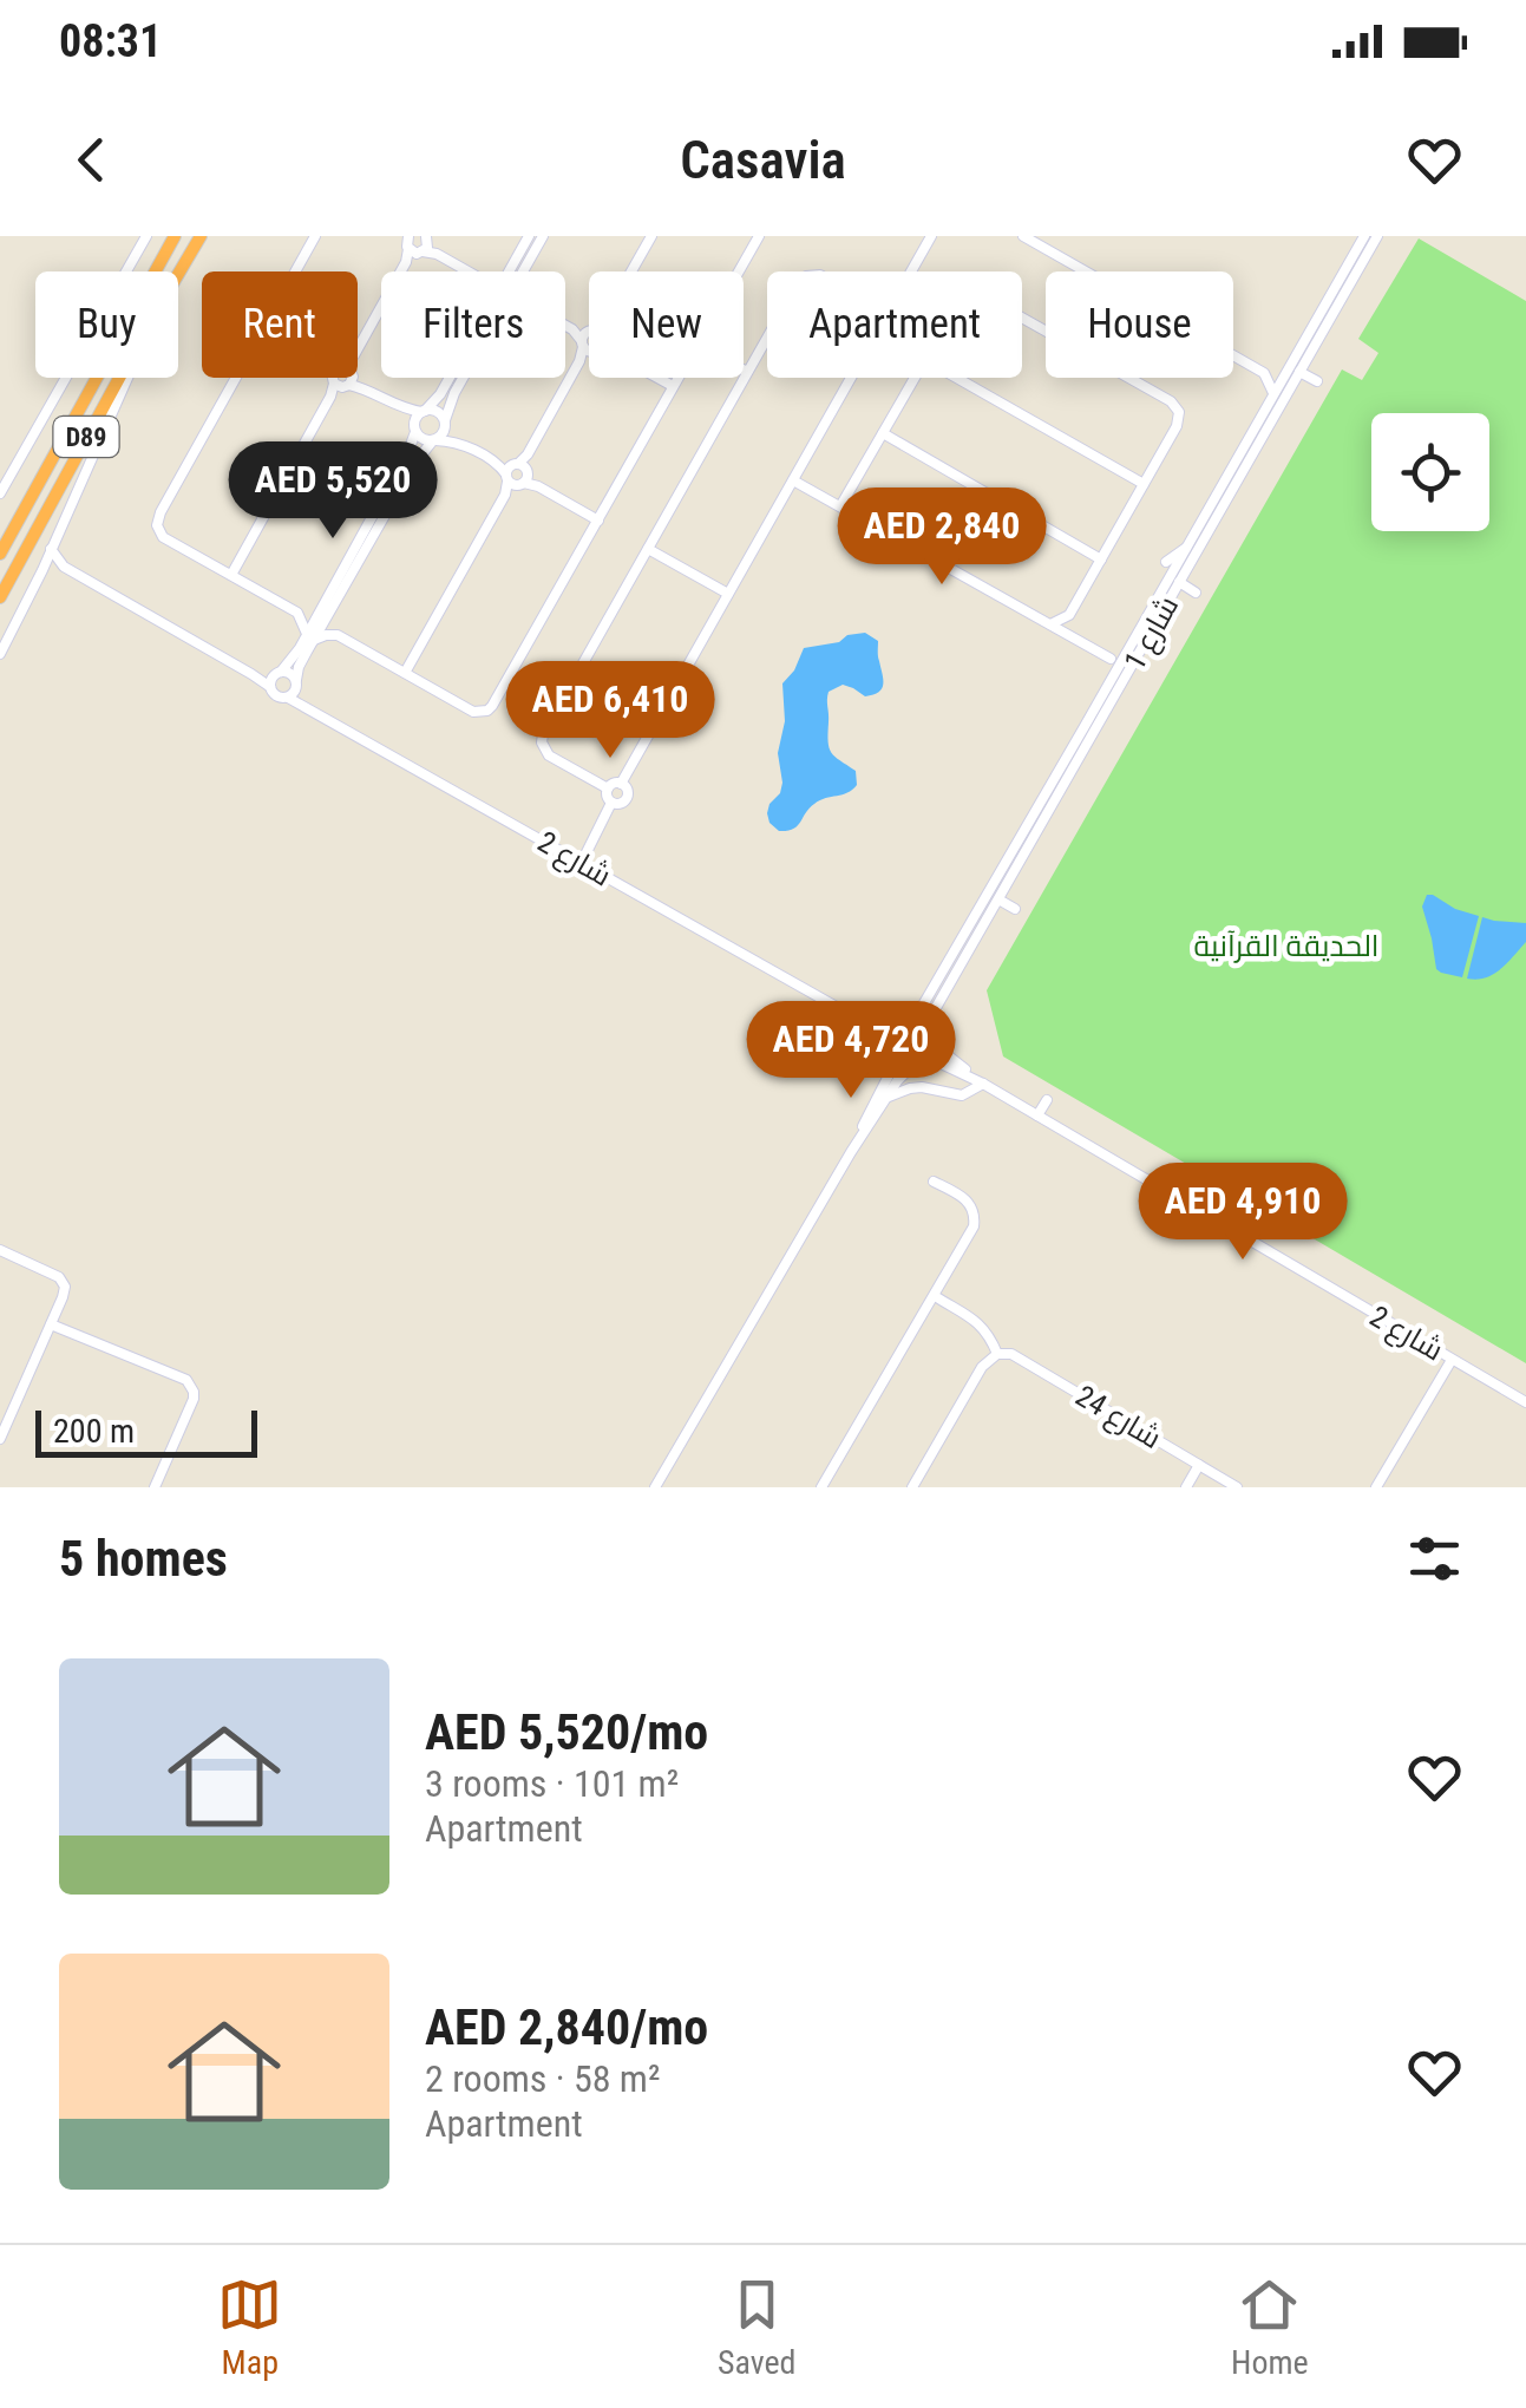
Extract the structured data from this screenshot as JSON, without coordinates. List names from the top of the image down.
{
  "streets": {
    "highway": ["D89"],
    "street": ["شارع 1", "شارع 2", "شارع 24"]
  },
  "crossings": [
    ["شارع 1", "شارع 2"]
  ],
  "parks": ["الحديقة القرآنية"],
  "scale_bar": "200 m",
  "page": {
    "status": "08:31",
    "header": "Casavia",
    "chip": [
      "Buy",
      "Rent",
      "Filters",
      "New",
      "Apartment",
      "House"
    ],
    "price": [
      "AED 5,520",
      "AED 2,840",
      "AED 6,410",
      "AED 4,720",
      "AED 4,910"
    ],
    "scale": "200 m",
    "heading": "5 homes",
    "list": [
      {
        "name": "AED 5,520/mo",
        "note": "3 rooms · 101 m² · Apartment"
      },
      {
        "name": "AED 2,840/mo",
        "note": "2 rooms · 58 m² · Apartment"
      }
    ],
    "tabs": ["Map", "Saved", "Home"]
  }
}
